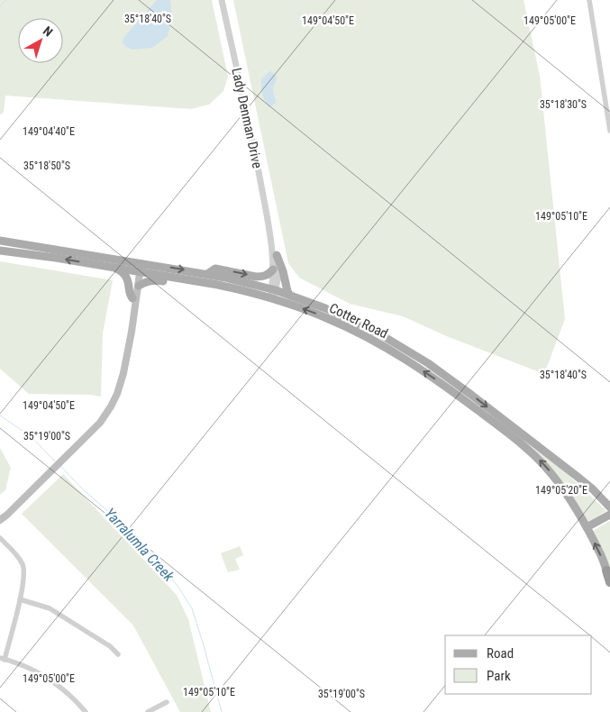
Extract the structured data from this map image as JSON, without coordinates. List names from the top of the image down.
{
  "streets": {
    "main road": ["Cotter Road"],
    "street": ["Lady Denman Drive"]
  },
  "crossings": [
    ["Lady Denman Drive", "Cotter Road"]
  ],
  "water": ["Yarralumla Creek"],
  "legend": ["Road", "Park"],
  "north": "top right",
  "coordinates": [
    "35°18'40\"S",
    "149°04'50\"E",
    "149°05'00\"E",
    "35°18'30\"S",
    "149°04'40\"E",
    "35°18'50\"S",
    "149°05'10\"E",
    "35°19'00\"S",
    "149°05'20\"E"
  ]
}
